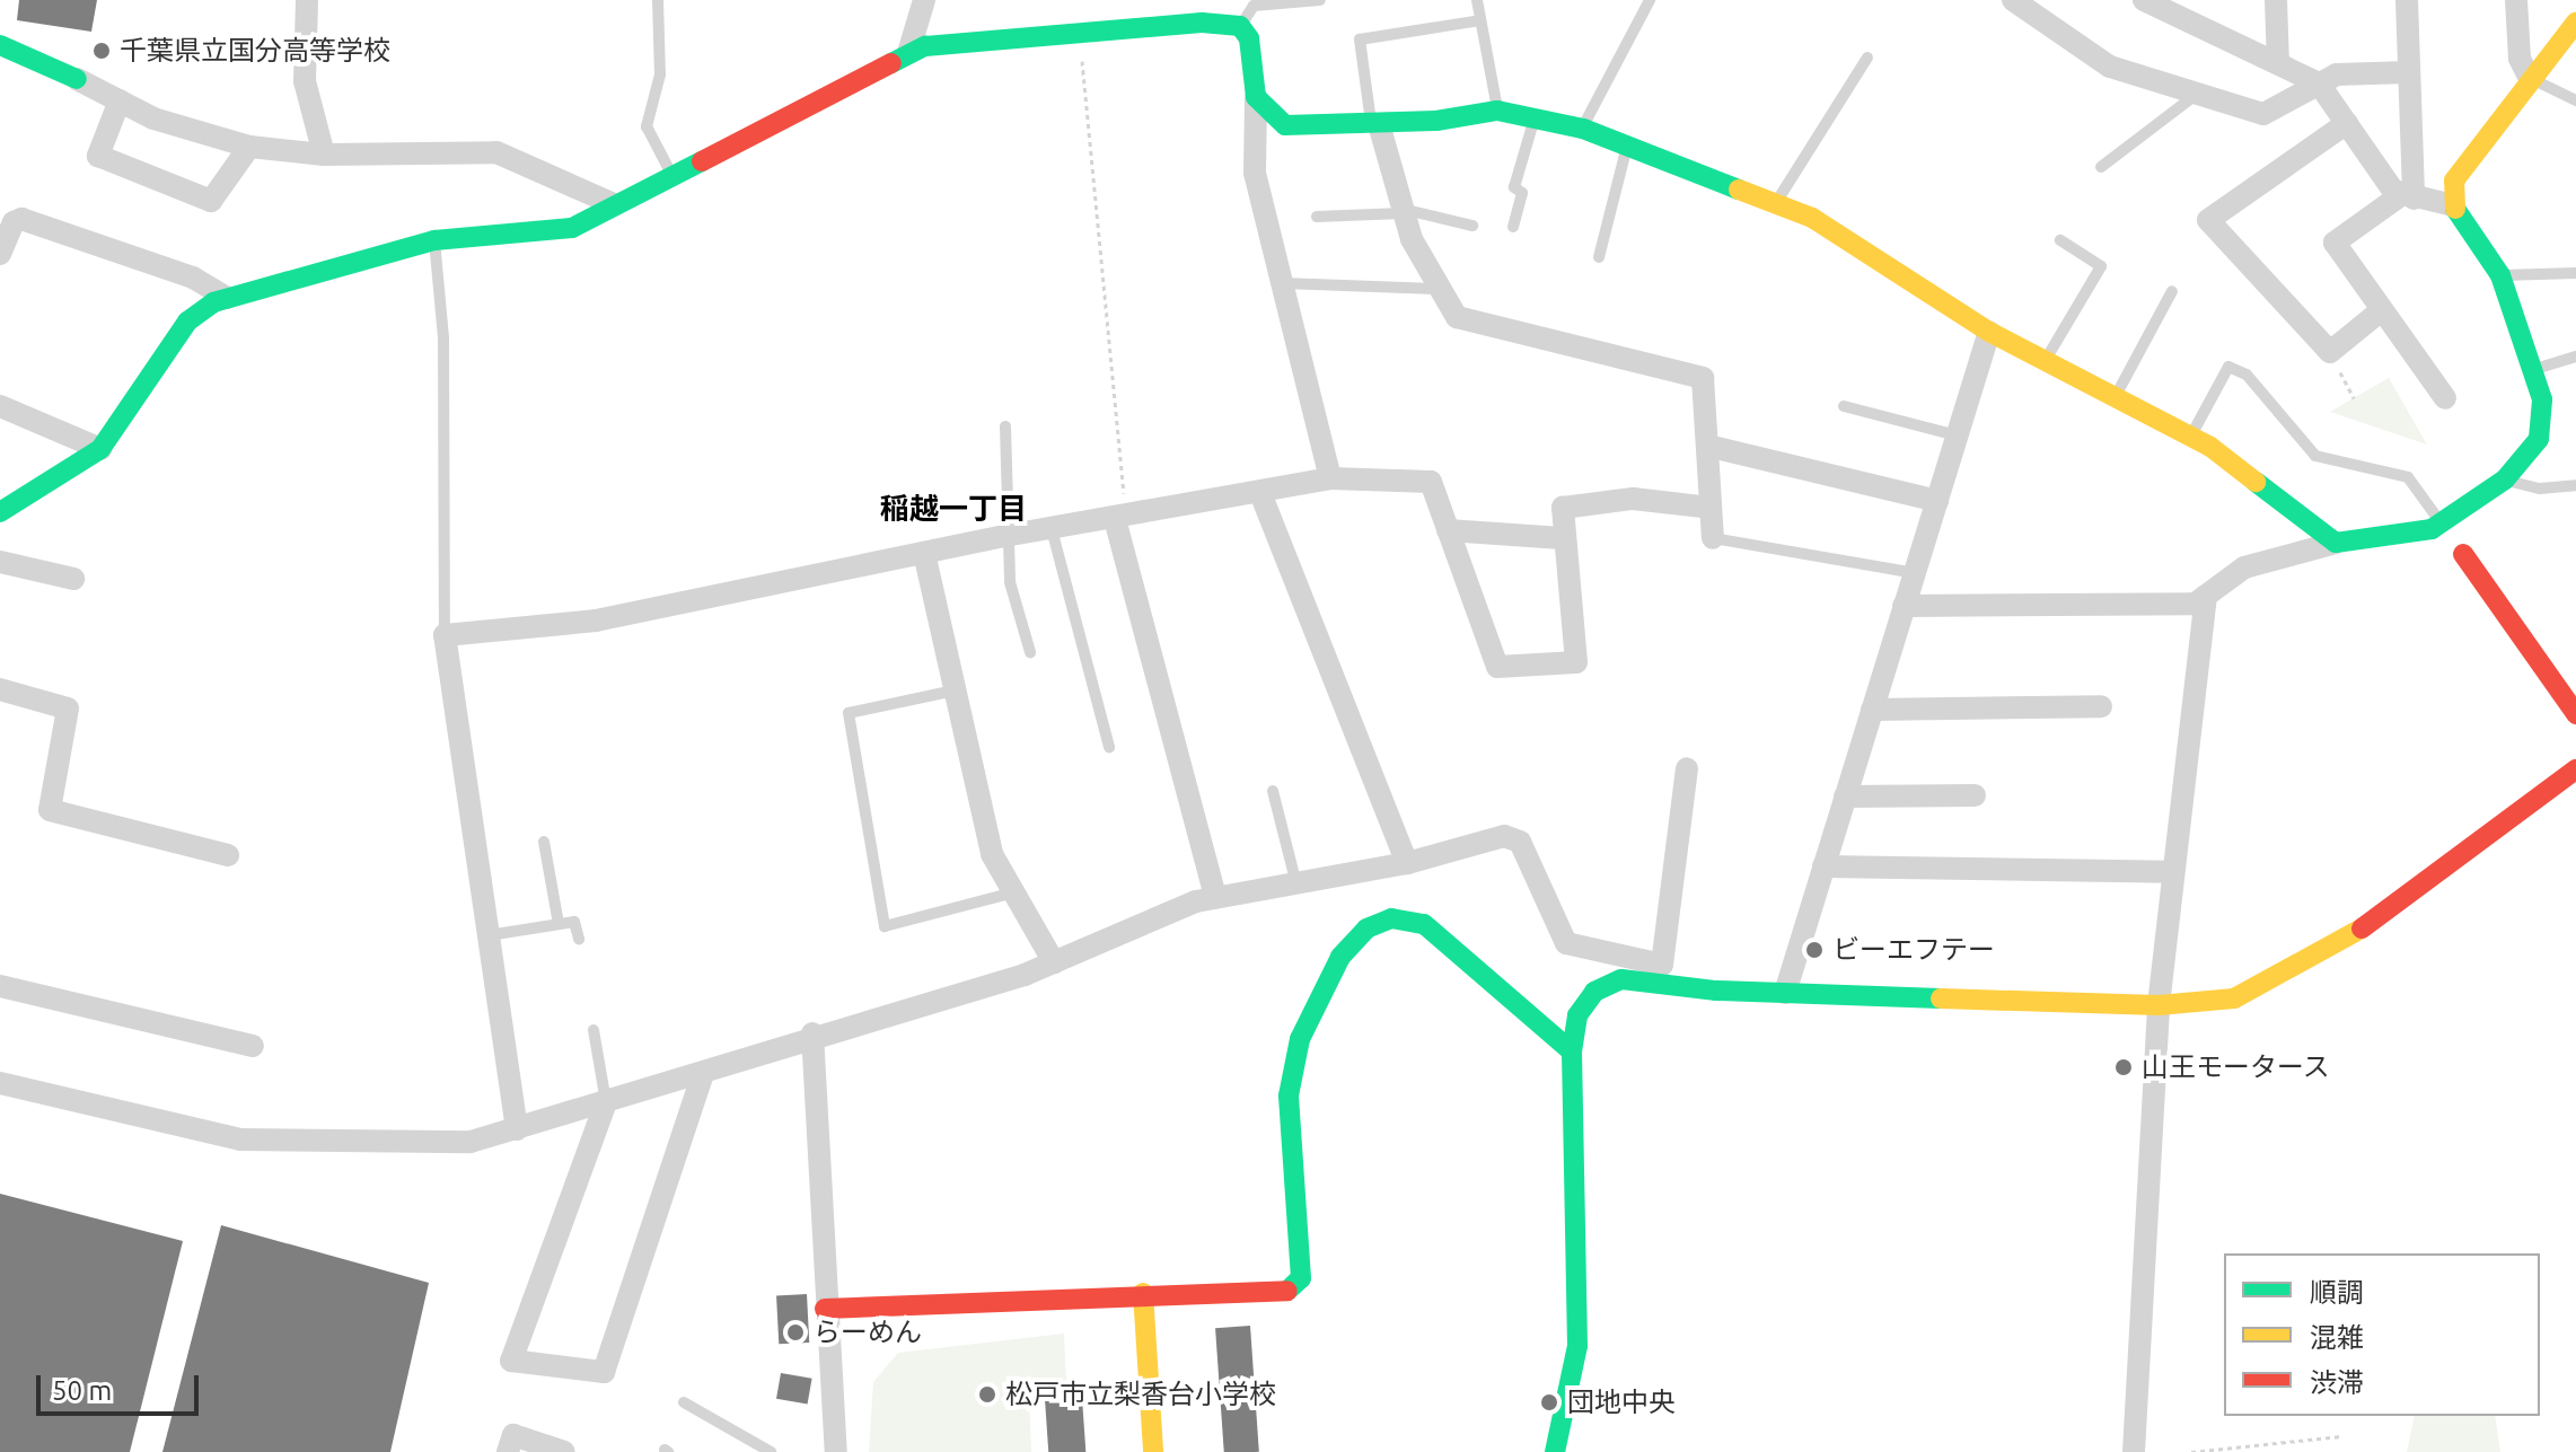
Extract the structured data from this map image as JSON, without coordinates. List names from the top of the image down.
{
  "districts": ["稲越一丁目"],
  "places": [
    "千葉県立国分高等学校",
    "ビーエフテー",
    "山王モータース",
    "らーめん",
    "松戸市立梨香台小学校",
    "団地中央"
  ],
  "legend": ["順調", "混雑", "渋滞"],
  "scale_bar": "50 m"
}
